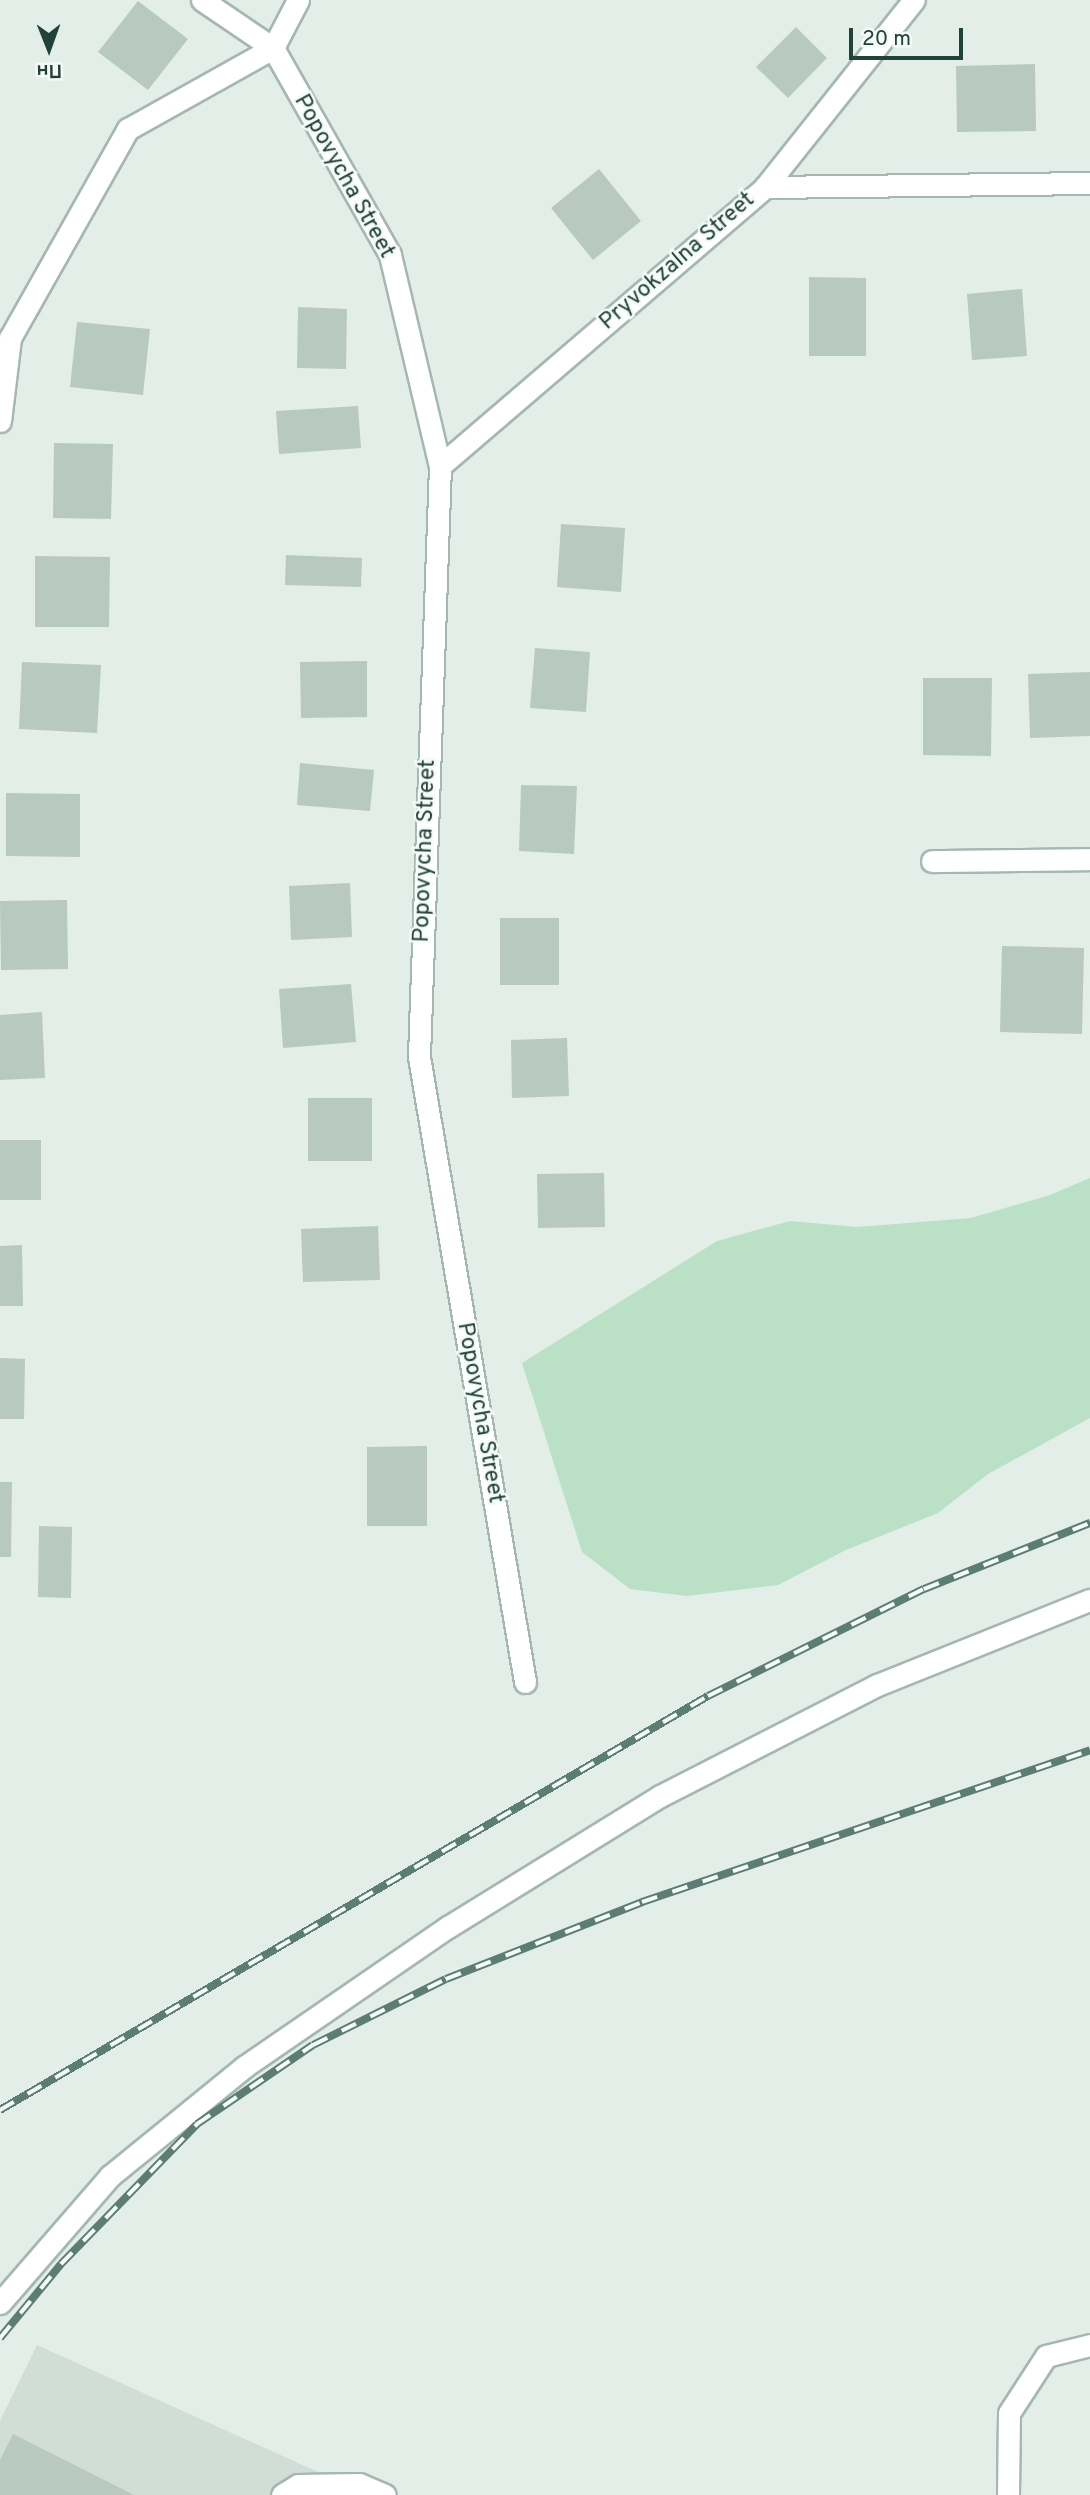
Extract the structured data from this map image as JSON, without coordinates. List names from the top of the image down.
{
  "streets": {
    "street": ["Popovycha Street", "Pryvokzalna Street"]
  },
  "crossings": [
    ["Popovycha Street", "Pryvokzalna Street"]
  ],
  "scale_bar": "20 m",
  "north": "bottom"
}
